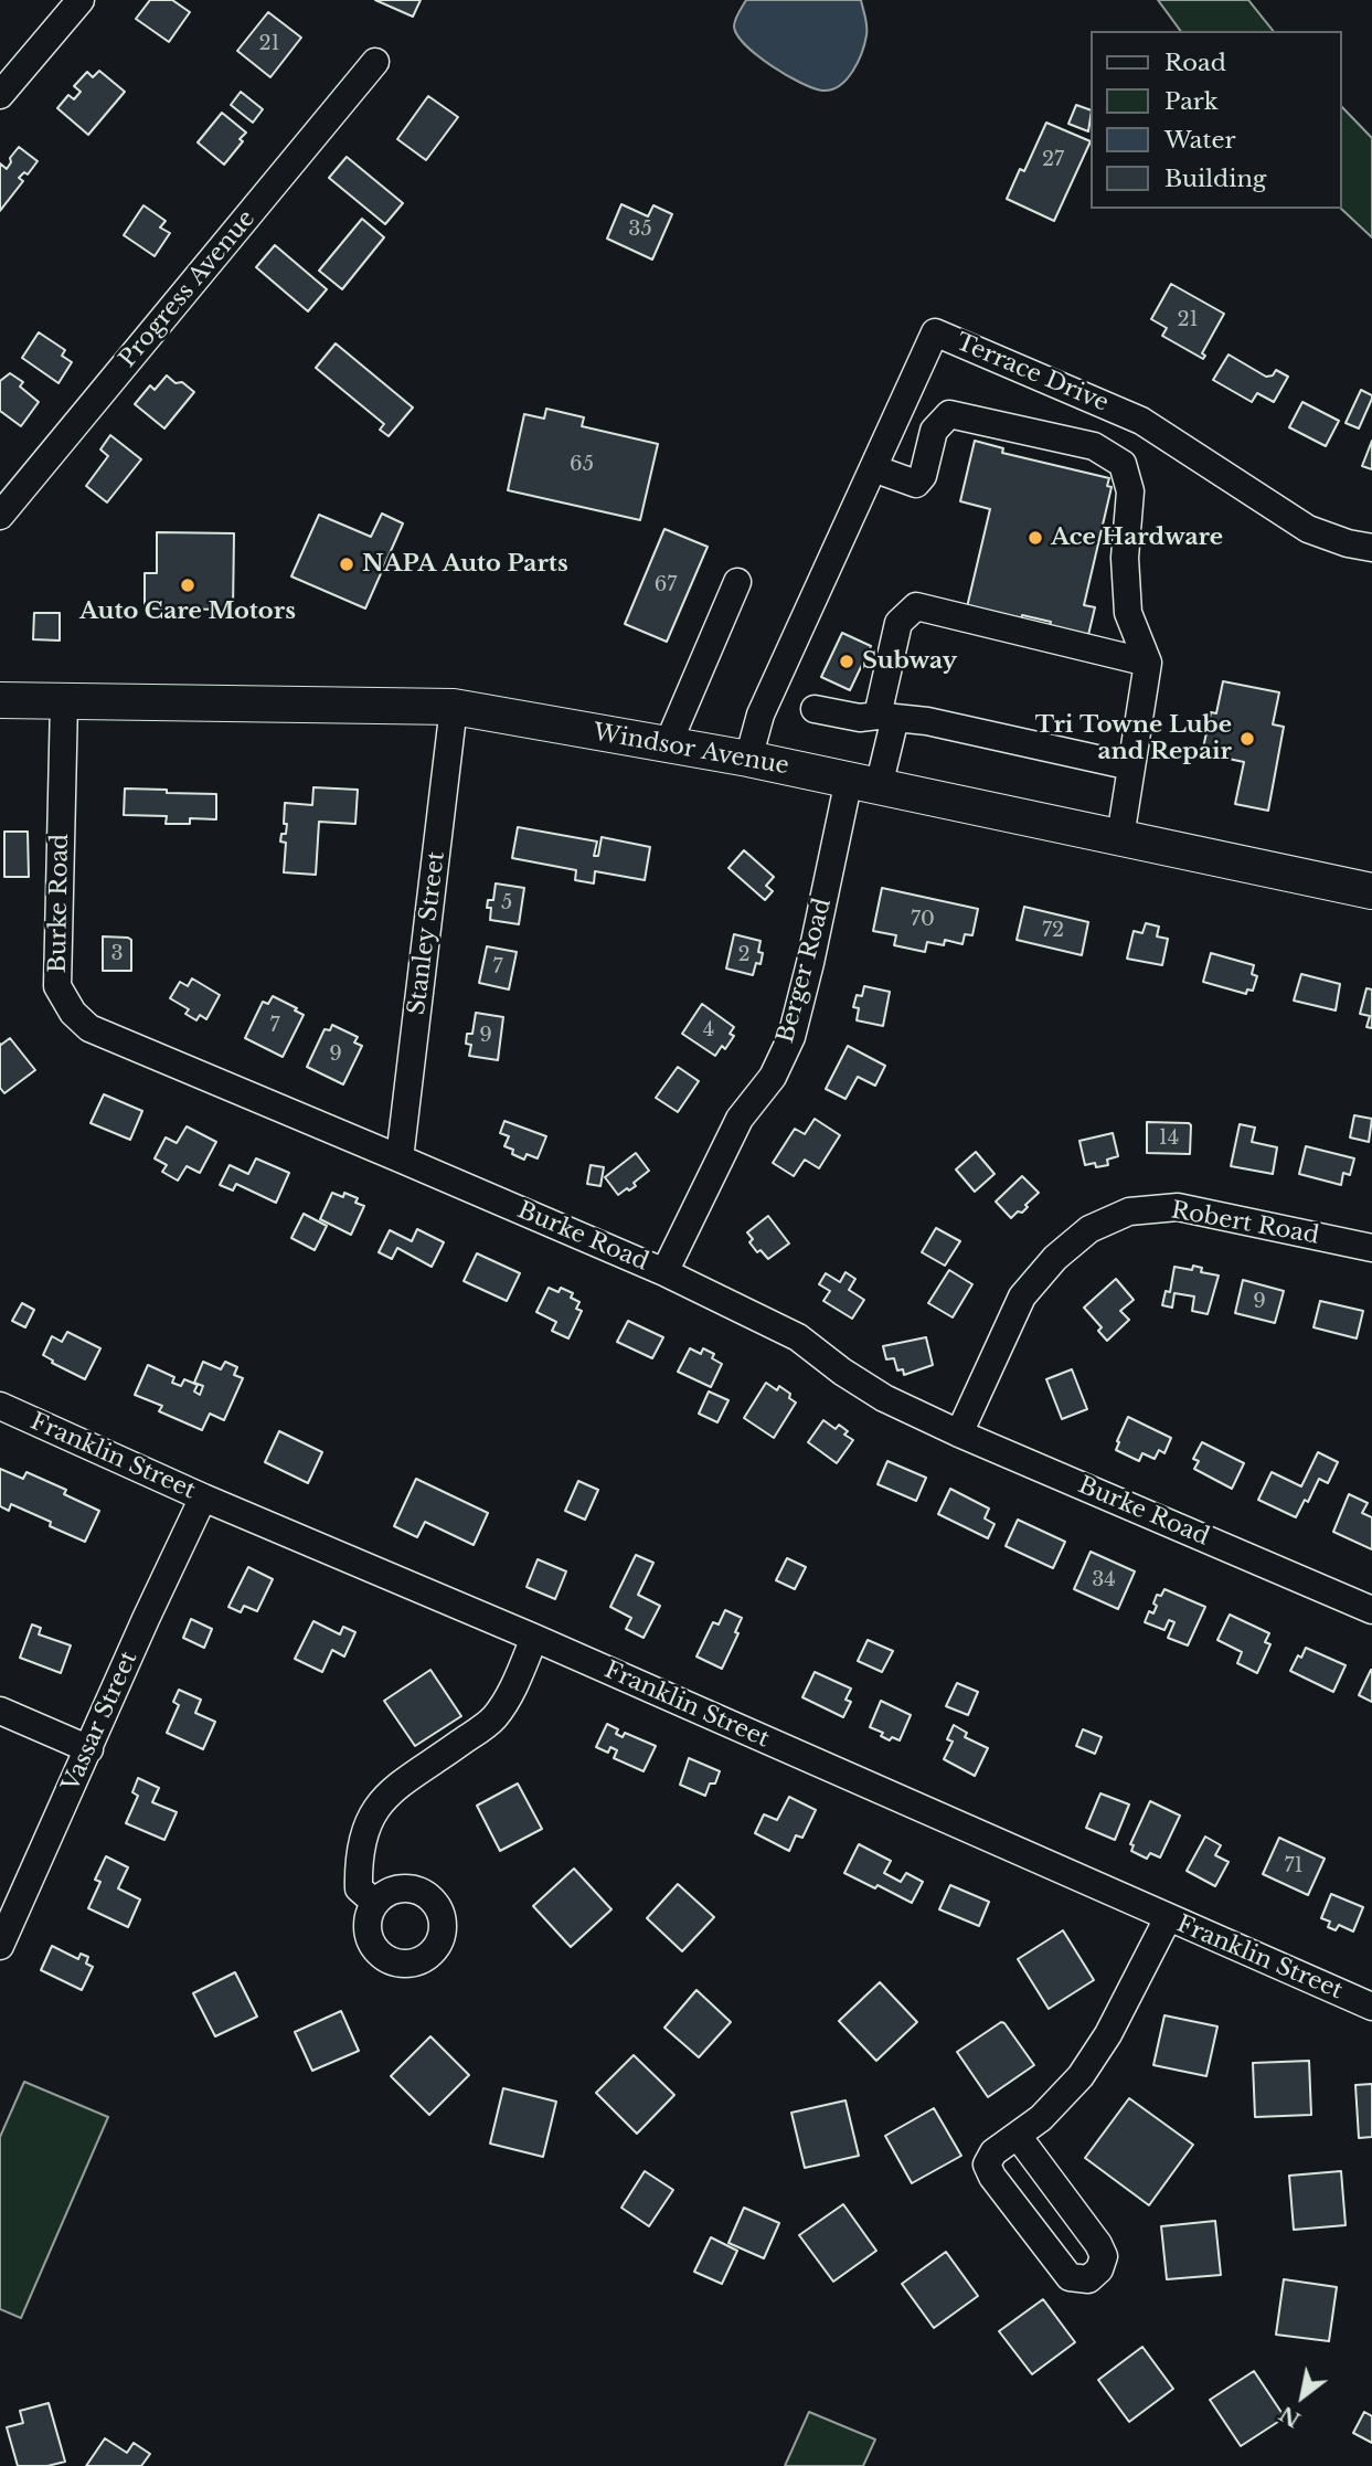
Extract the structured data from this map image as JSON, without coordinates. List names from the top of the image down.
{
  "streets": {
    "main road": ["Windsor Avenue"],
    "street": [
      "Progress Avenue",
      "Terrace Drive",
      "Burke Road",
      "Stanley Street",
      "Berger Road",
      "Robert Road",
      "Franklin Street",
      "Vassar Street"
    ]
  },
  "crossings": [
    ["Terrace Drive", "Windsor Avenue"],
    ["Windsor Avenue", "Burke Road"],
    ["Windsor Avenue", "Stanley Street"],
    ["Windsor Avenue", "Berger Road"],
    ["Burke Road", "Stanley Street"],
    ["Burke Road", "Berger Road"],
    ["Burke Road", "Robert Road"],
    ["Franklin Street", "Vassar Street"]
  ],
  "places": [
    "Ace Hardware",
    "NAPA Auto Parts",
    "Auto Care Motors",
    "Subway",
    "Tri Towne Lube and Repair"
  ],
  "house_numbers": [
    "21",
    "27",
    "35",
    "21",
    "65",
    "67",
    "5",
    "70",
    "72",
    "3",
    "2",
    "7",
    "7",
    "4",
    "9",
    "9",
    "14",
    "9",
    "34",
    "71"
  ],
  "legend": [
    "Road",
    "Park",
    "Water",
    "Building"
  ],
  "north": "bottom left"
}
